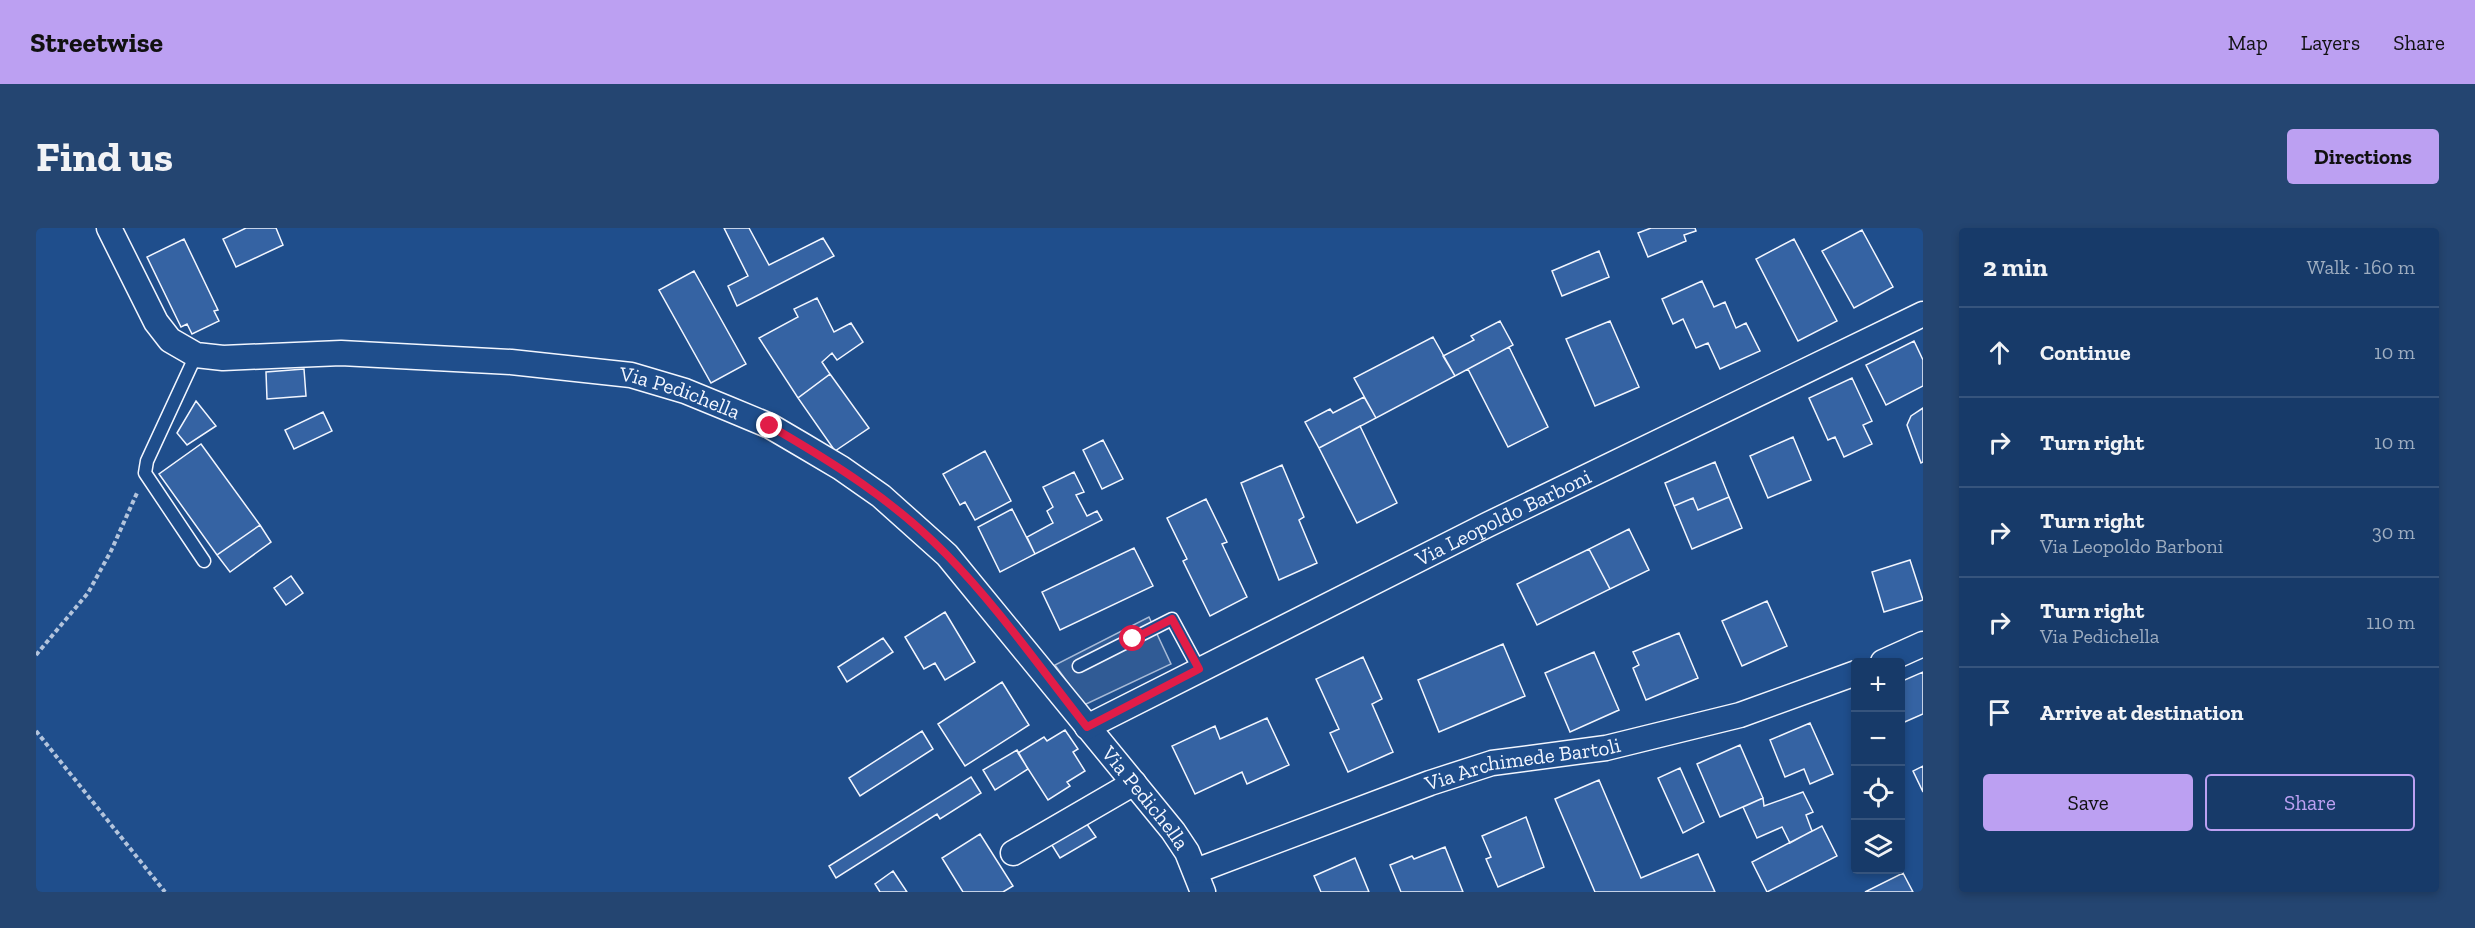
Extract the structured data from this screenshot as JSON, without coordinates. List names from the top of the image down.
{
  "streets": {
    "street": ["Via Pedichella", "Via Leopoldo Barboni", "Via Archimede Bartoli"]
  },
  "crossings": [
    ["Via Pedichella", "Via Leopoldo Barboni"],
    ["Via Pedichella", "Via Archimede Bartoli"]
  ],
  "page": {
    "header": "Streetwise",
    "nav": ["Map", "Layers", "Share"],
    "buttons": [
      "Directions",
      ["Save", "Share"]
    ],
    "title": "Find us",
    "heading": ["2 min", "Walk · 160 m"],
    "list": [
      ["Continue", "10 m"],
      ["Turn right", "10 m"],
      ["Turn right", "Via Leopoldo Barboni", "30 m"],
      ["Turn right", "Via Pedichella", "110 m"],
      "Arrive at destination"
    ],
    "map_buttons": ["+", "−"]
  }
}
